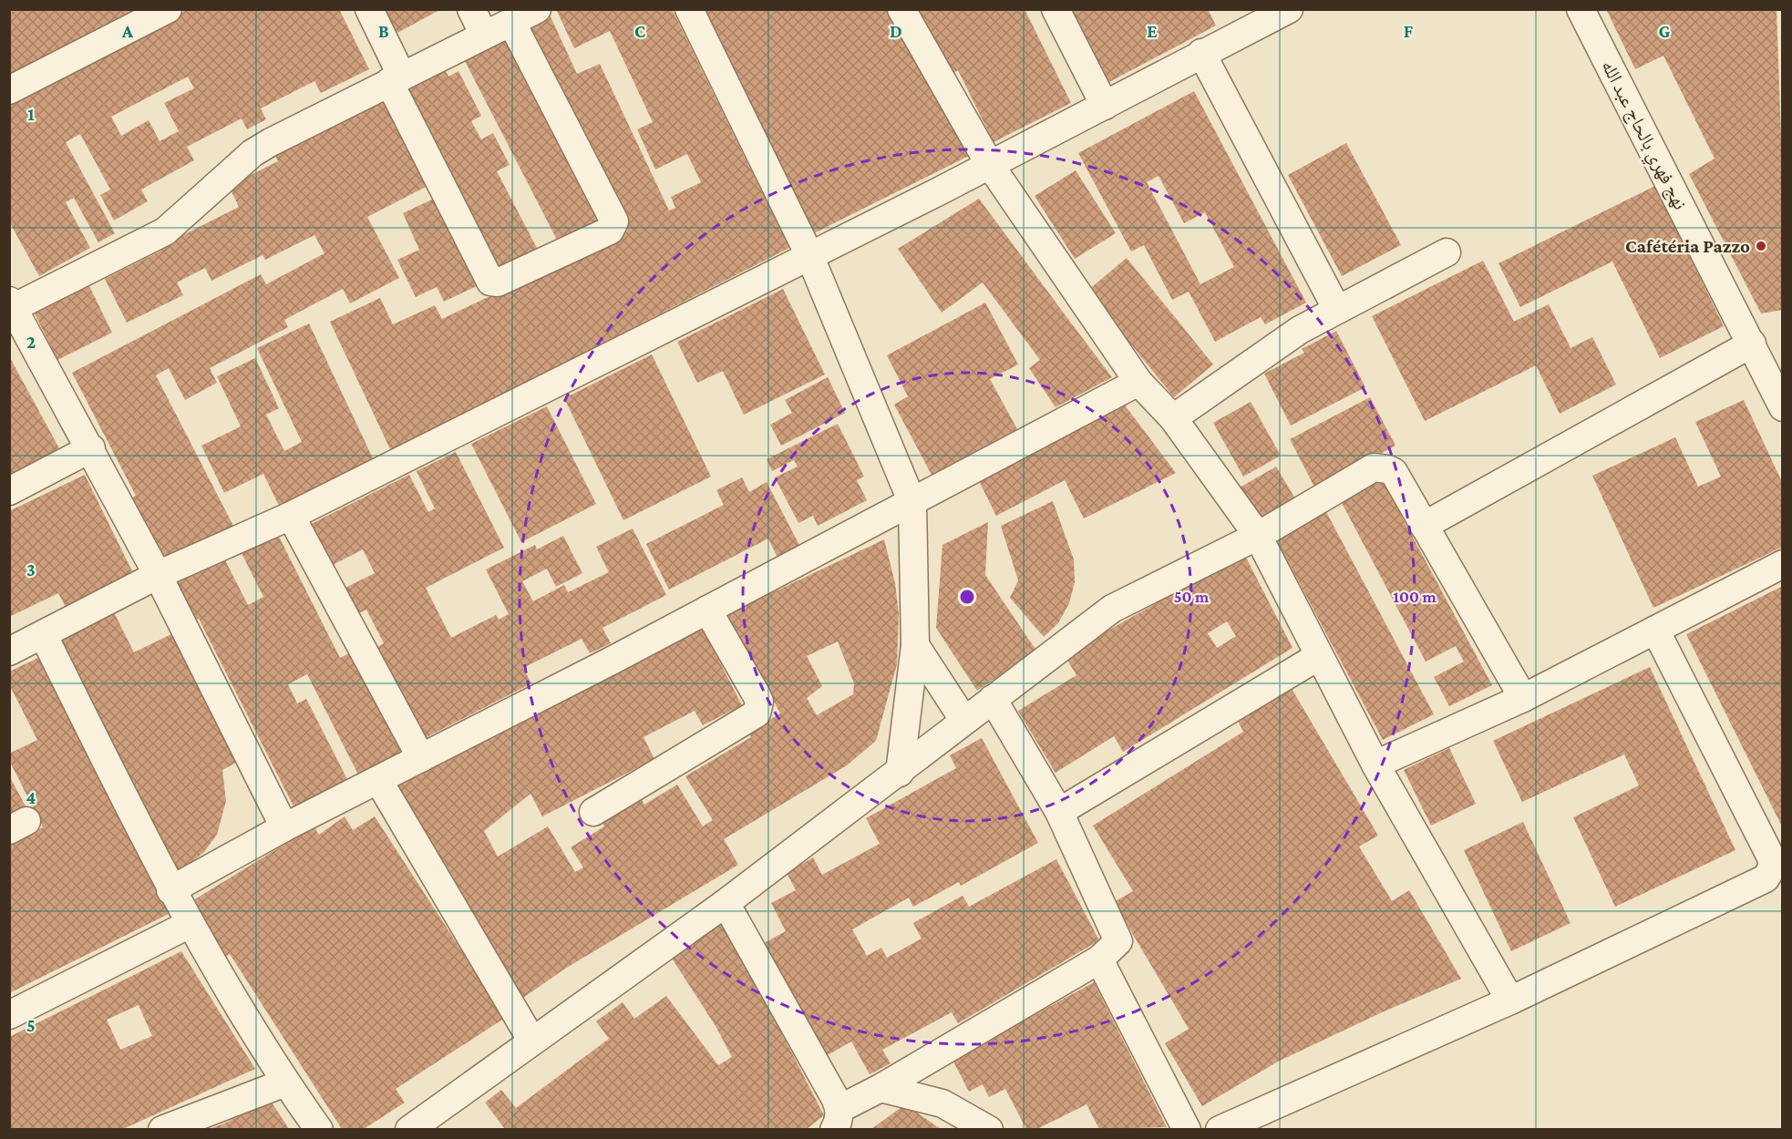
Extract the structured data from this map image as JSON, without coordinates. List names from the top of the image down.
{
  "streets": {
    "street": ["نهج فهري بالحاج عبد الله"]
  },
  "places": ["Cafétéria Pazzo"],
  "grid": {
    "columns": [
      "A",
      "B",
      "C",
      "D",
      "E",
      "F",
      "G"
    ],
    "rows": [
      "1",
      "2",
      "3",
      "4",
      "5"
    ]
  },
  "rings": ["50 m", "100 m"]
}
